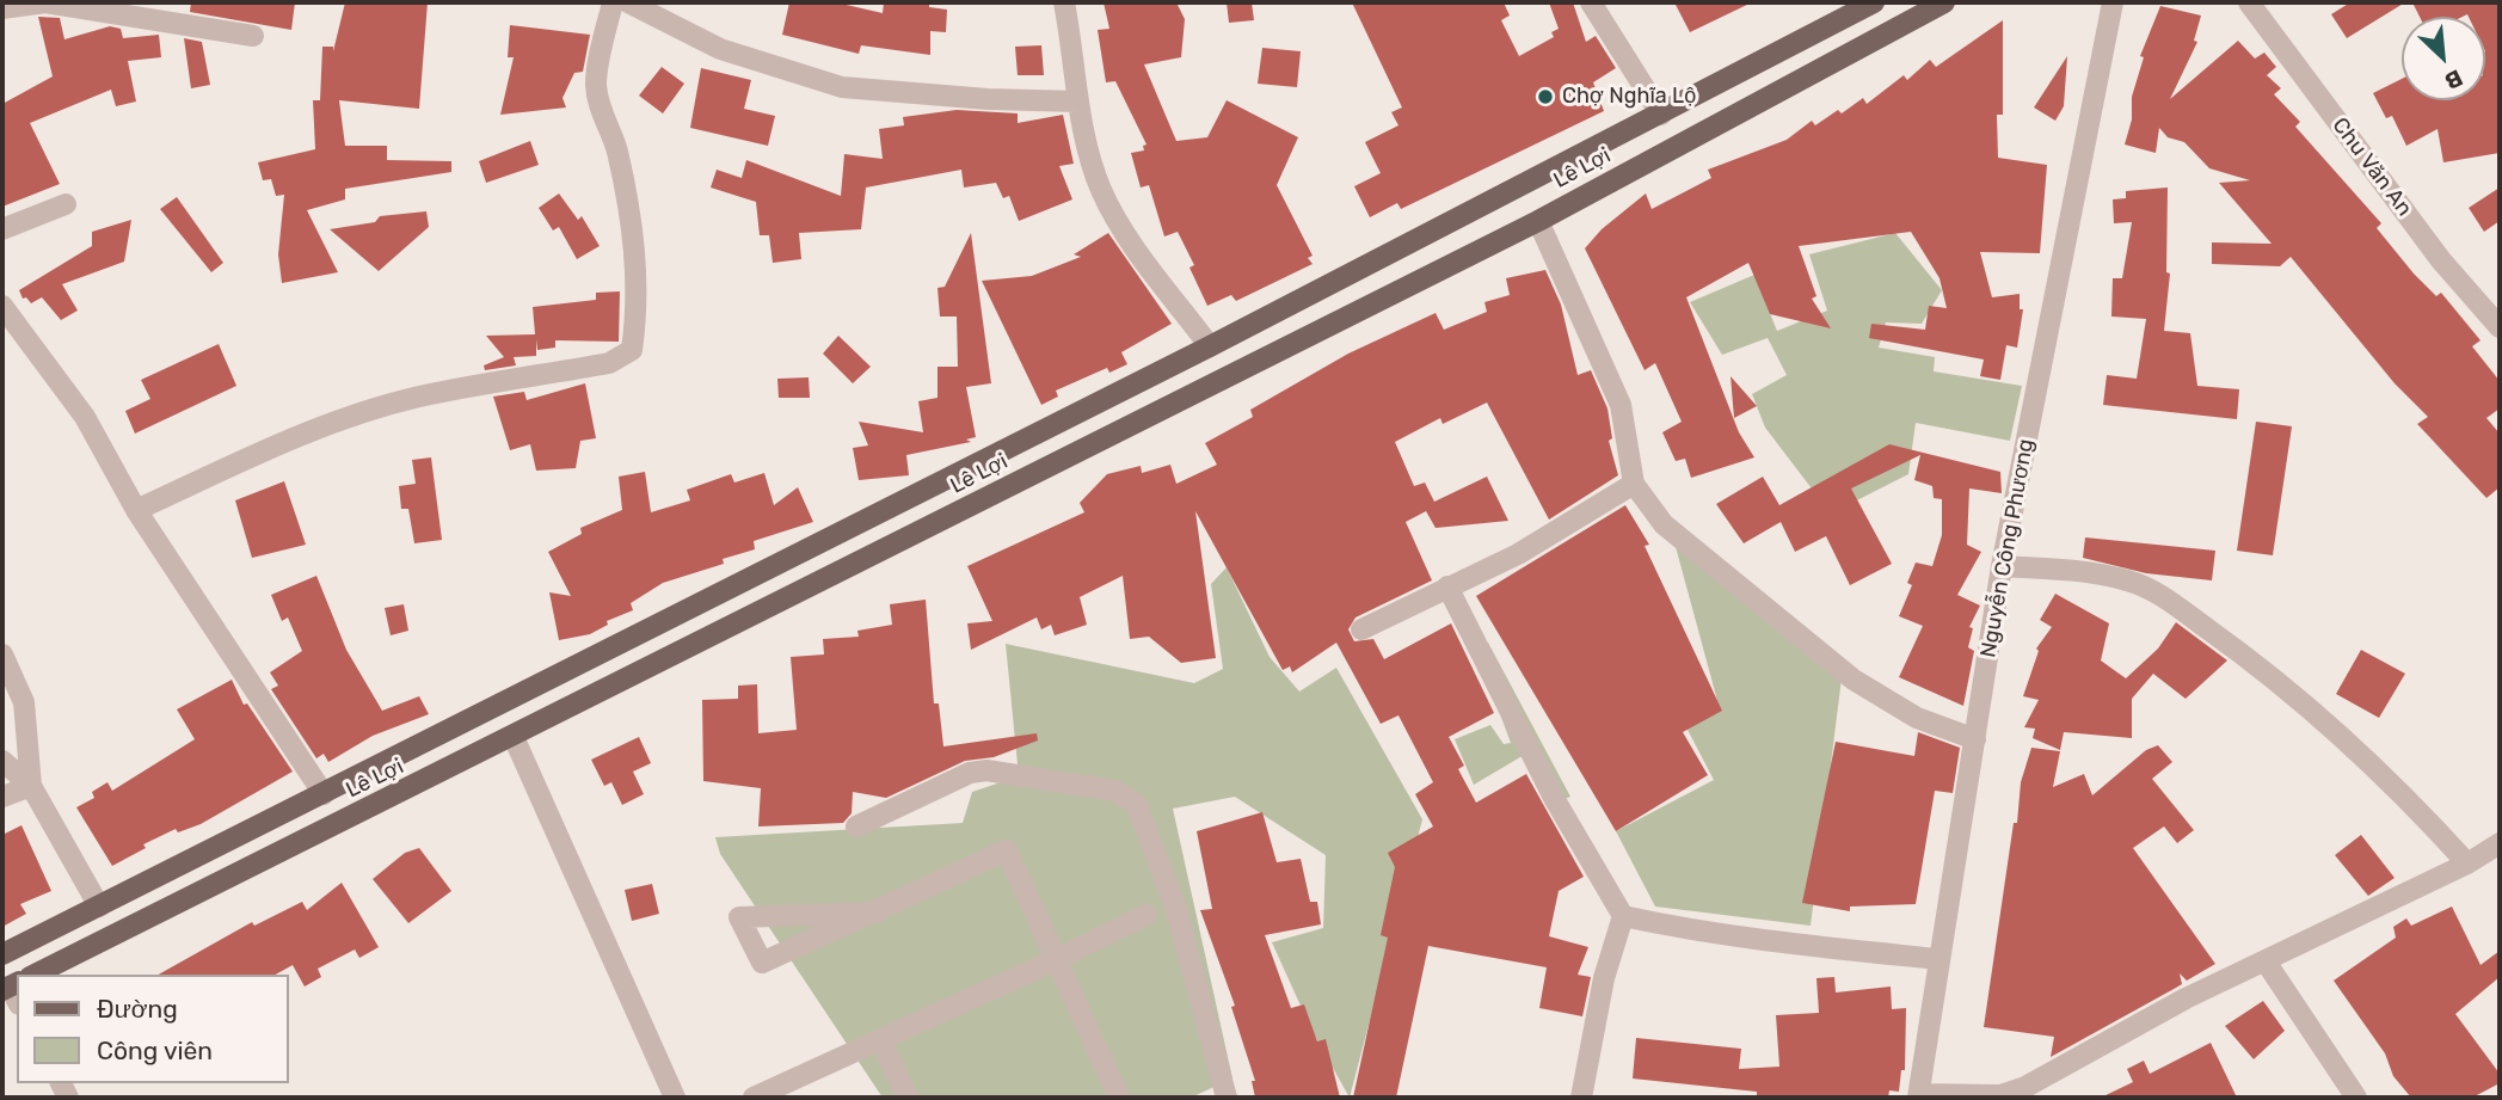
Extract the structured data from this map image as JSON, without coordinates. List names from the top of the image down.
{
  "streets": {
    "main road": ["Lê Lợi"],
    "street": ["Chu Văn An", "Nguyễn Công Phương"]
  },
  "places": ["Chợ Nghĩa Lộ"],
  "legend": ["Đường", "Công viên"],
  "north": "bottom right"
}
